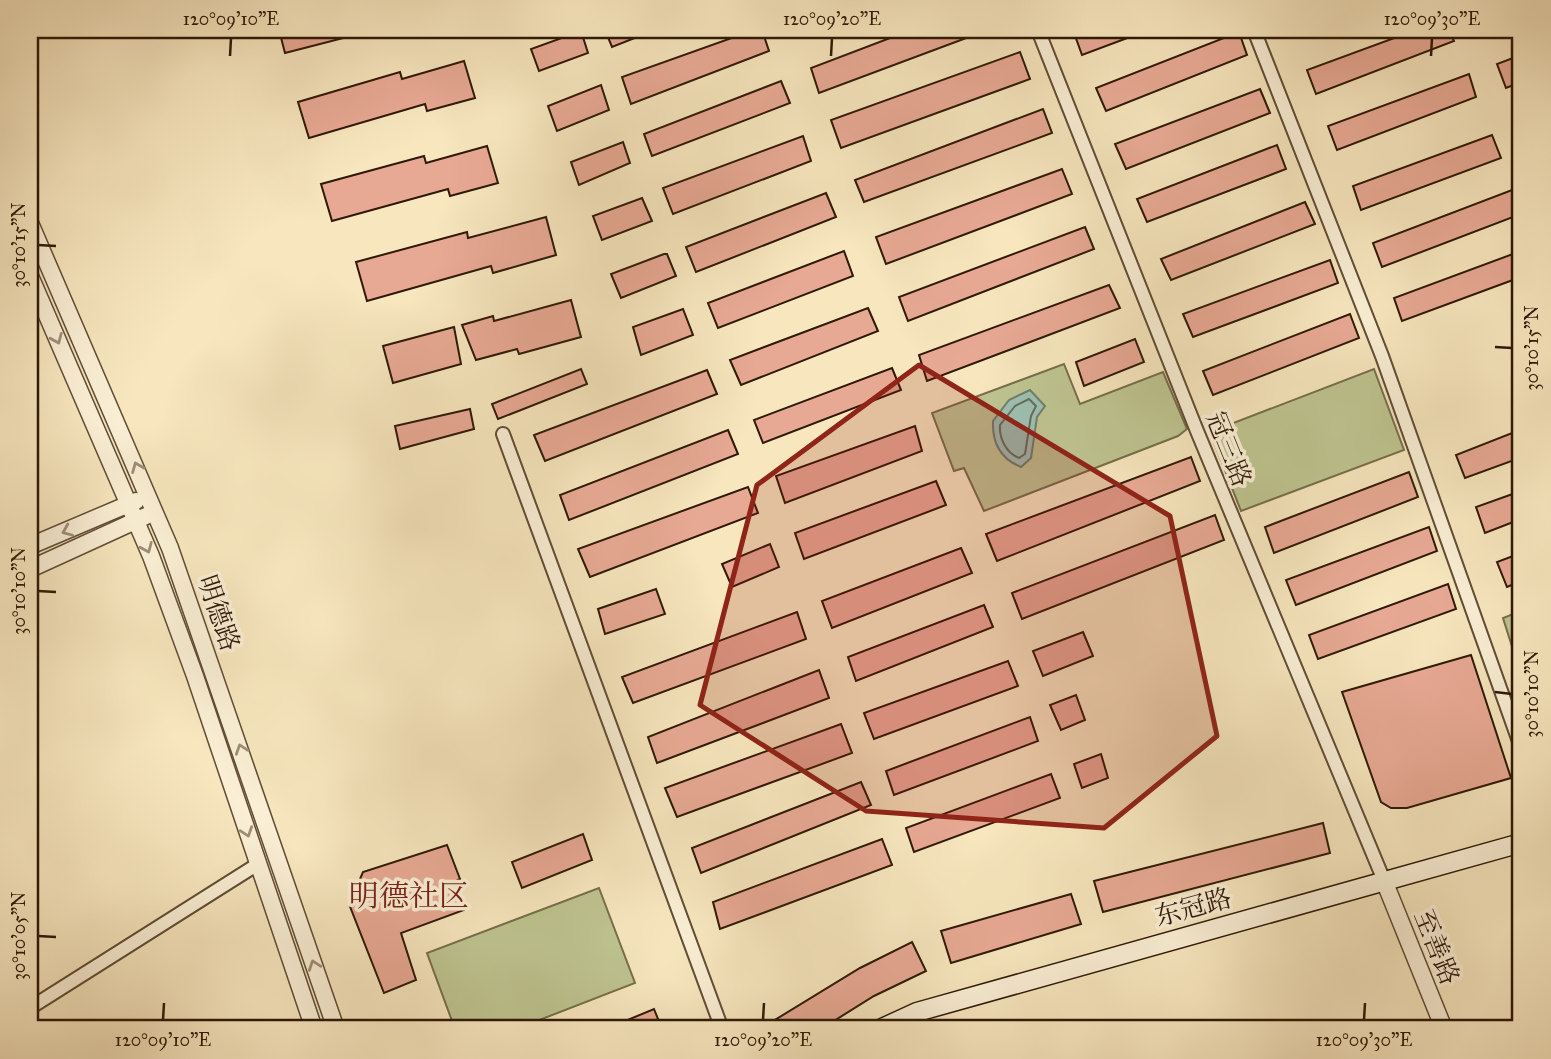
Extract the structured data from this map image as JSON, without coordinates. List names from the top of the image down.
{
  "streets": {
    "main road": ["东冠路"],
    "street": ["冠三路", "明德路", "至善路"]
  },
  "crossings": [
    ["冠三路", "东冠路"],
    ["冠三路", "至善路"],
    ["东冠路", "至善路"]
  ],
  "districts": ["明德社区"],
  "coordinates": [
    "120°09'10\"E",
    "120°09'20\"E",
    "120°09'30\"E",
    "30°10'15\"N",
    "30°10'10\"N",
    "30°10'05\"N"
  ]
}
